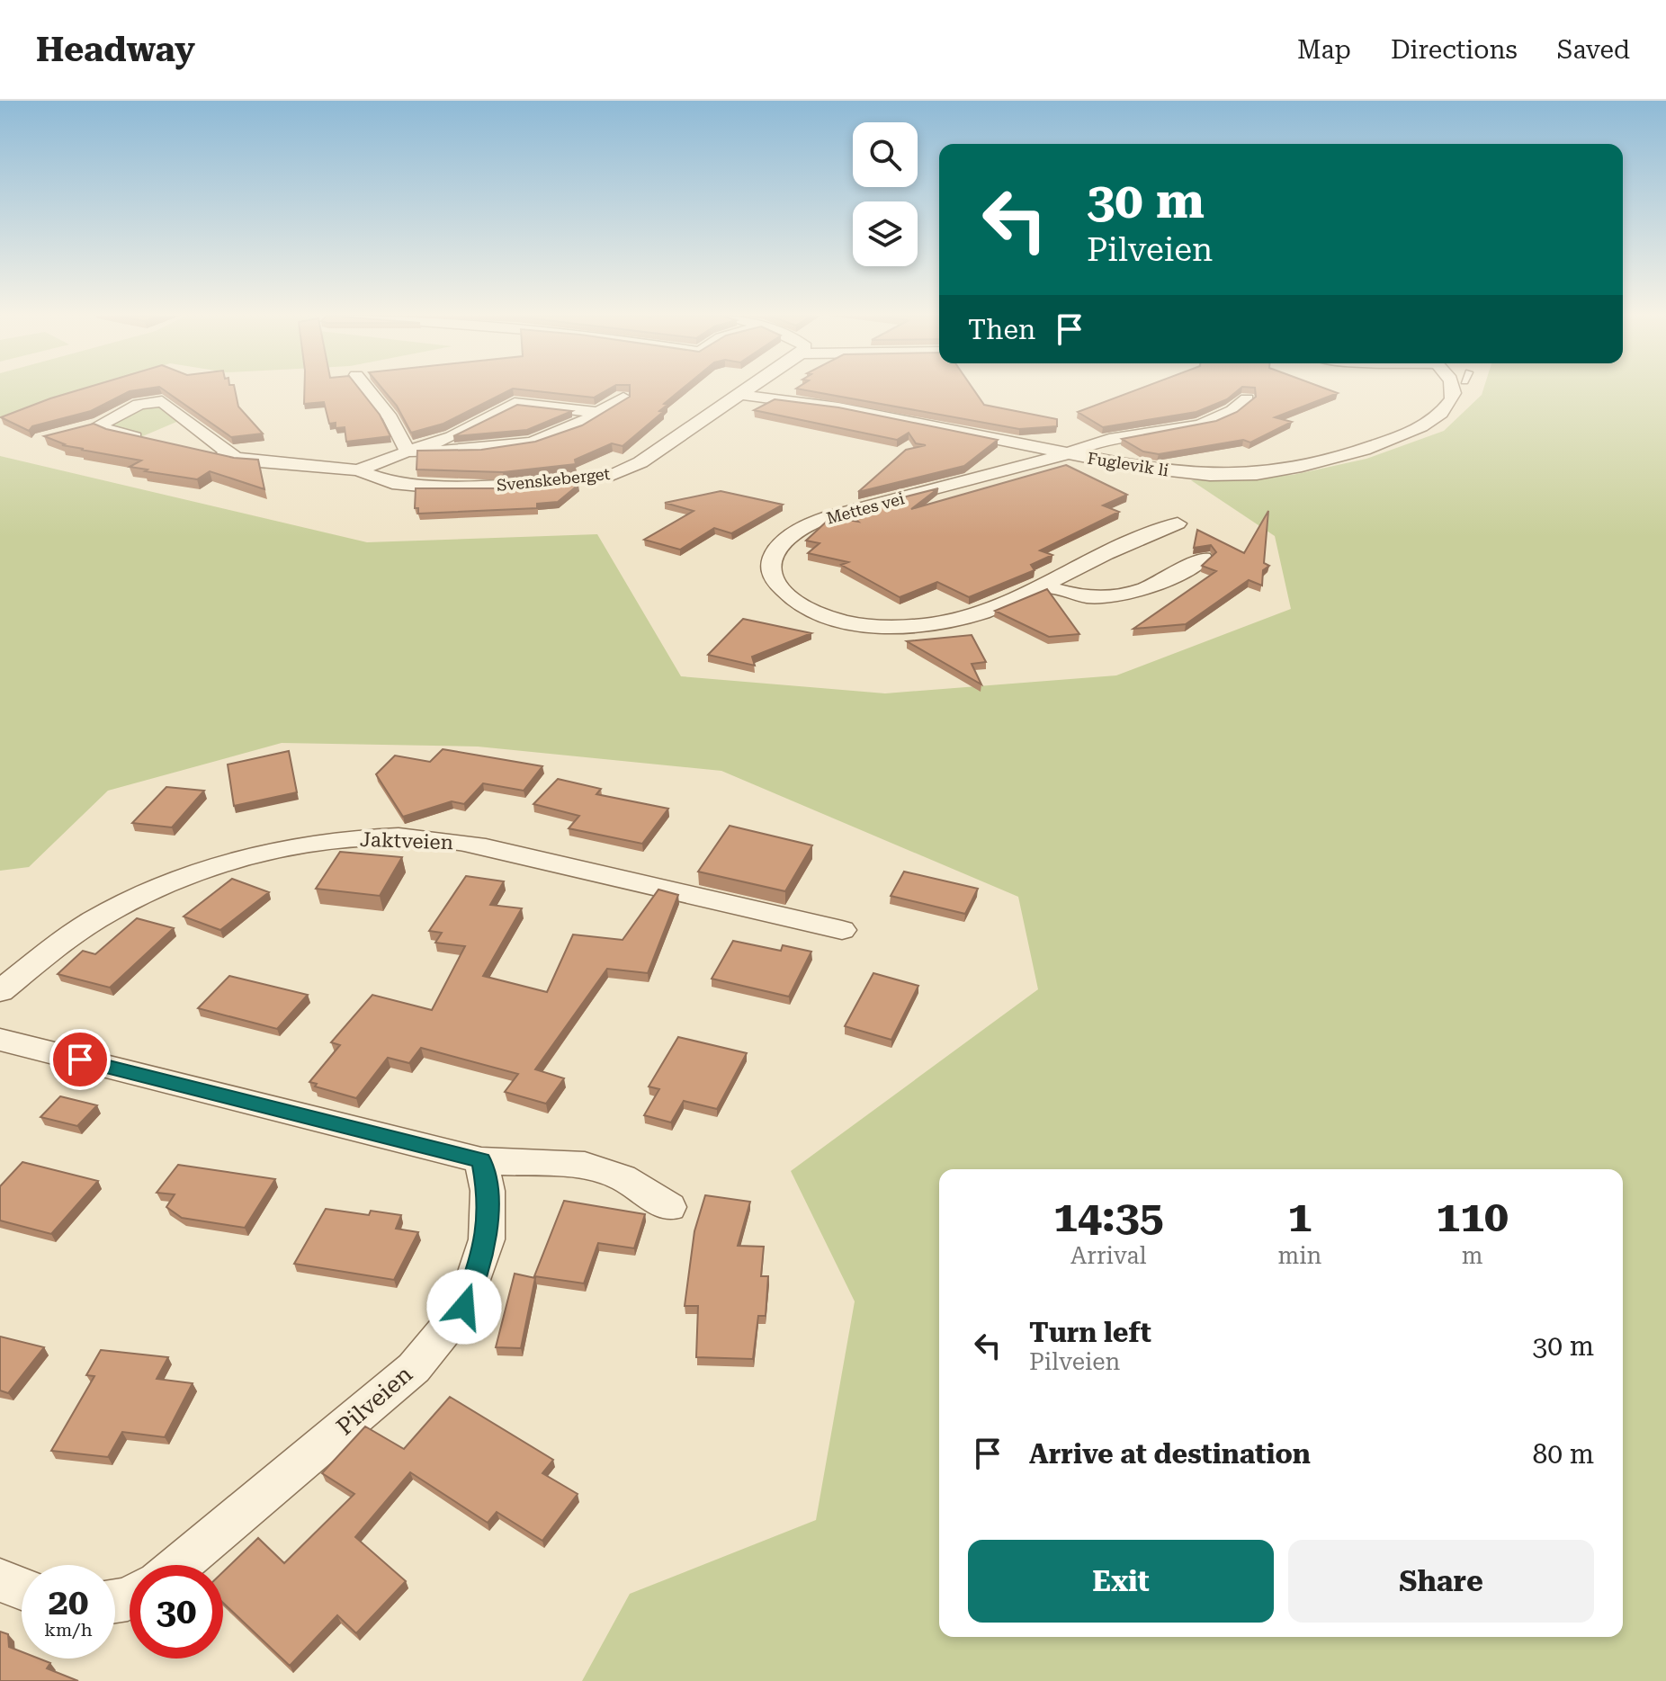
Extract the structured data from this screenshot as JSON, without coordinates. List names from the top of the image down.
{
  "streets": {
    "street": [
      "Fuglevik li",
      "Svenskeberget",
      "Mettes vei",
      "Jaktveien",
      "Pilveien"
    ]
  },
  "crossings": [
    ["Fuglevik li", "Svenskeberget"],
    ["Fuglevik li", "Mettes vei"]
  ],
  "page": {
    "header": "Headway",
    "nav": ["Map", "Directions", "Saved"],
    "turn": ["30 m", "Pilveien"],
    "then": "Then",
    "eta": [
      "14:35",
      "Arrival",
      "1",
      "min",
      "110",
      "m"
    ],
    "list": [
      {
        "name": "Turn left",
        "note": "Pilveien",
        "value": "30 m"
      },
      {
        "name": "Arrive at destination",
        "value": "80 m"
      }
    ],
    "buttons": ["Exit", "Share"],
    "speed": "20 km/h",
    "limit": "30"
  }
}
